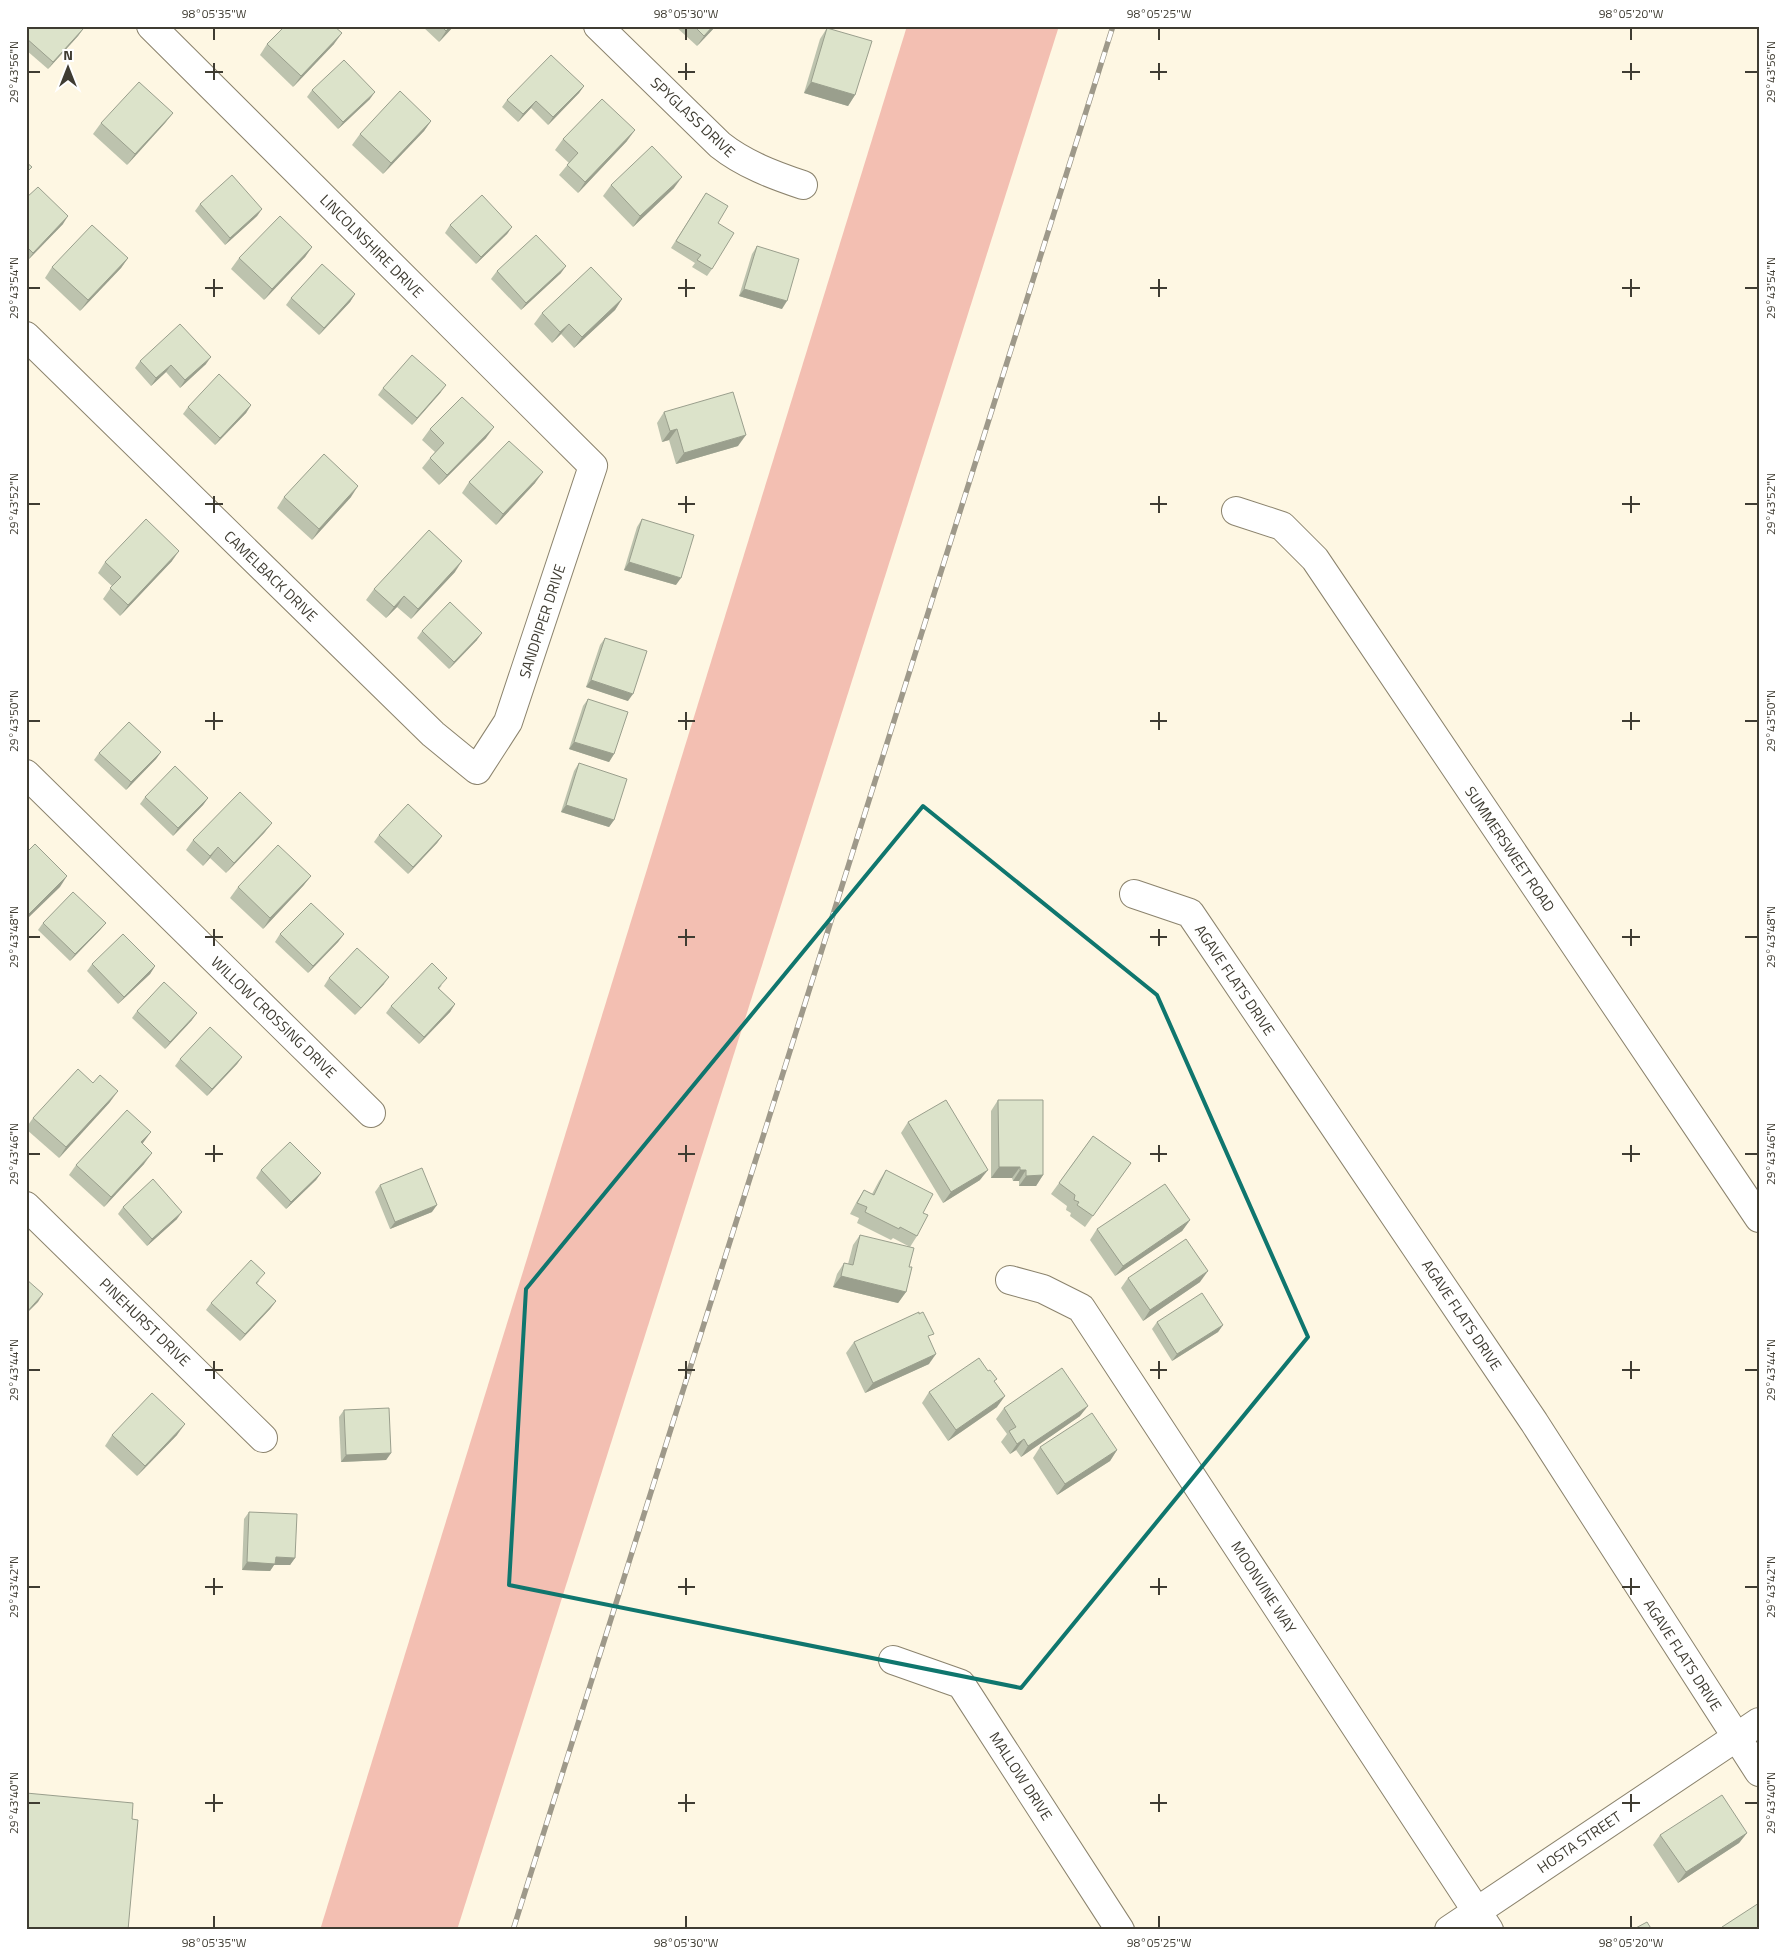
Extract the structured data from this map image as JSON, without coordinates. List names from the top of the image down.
{
  "streets": {
    "street": [
      "SPYGLASS DRIVE",
      "LINCOLNSHIRE DRIVE",
      "CAMELBACK DRIVE",
      "SANDPIPER DRIVE",
      "SUMMERSWEET ROAD",
      "AGAVE FLATS DRIVE",
      "WILLOW CROSSING DRIVE",
      "PINEHURST DRIVE",
      "MOONVINE WAY",
      "MALLOW DRIVE",
      "HOSTA STREET"
    ]
  },
  "crossings": [
    ["LINCOLNSHIRE DRIVE", "SANDPIPER DRIVE"],
    ["CAMELBACK DRIVE", "SANDPIPER DRIVE"],
    ["AGAVE FLATS DRIVE", "HOSTA STREET"],
    ["MOONVINE WAY", "HOSTA STREET"]
  ],
  "north": "top",
  "coordinates": [
    "98°05'35\"W",
    "98°05'30\"W",
    "98°05'25\"W",
    "98°05'20\"W",
    "29°43'56\"N",
    "29°43'54\"N",
    "29°43'52\"N",
    "29°43'50\"N",
    "29°43'48\"N",
    "29°43'46\"N",
    "29°43'44\"N",
    "29°43'42\"N",
    "29°43'40\"N"
  ]
}
